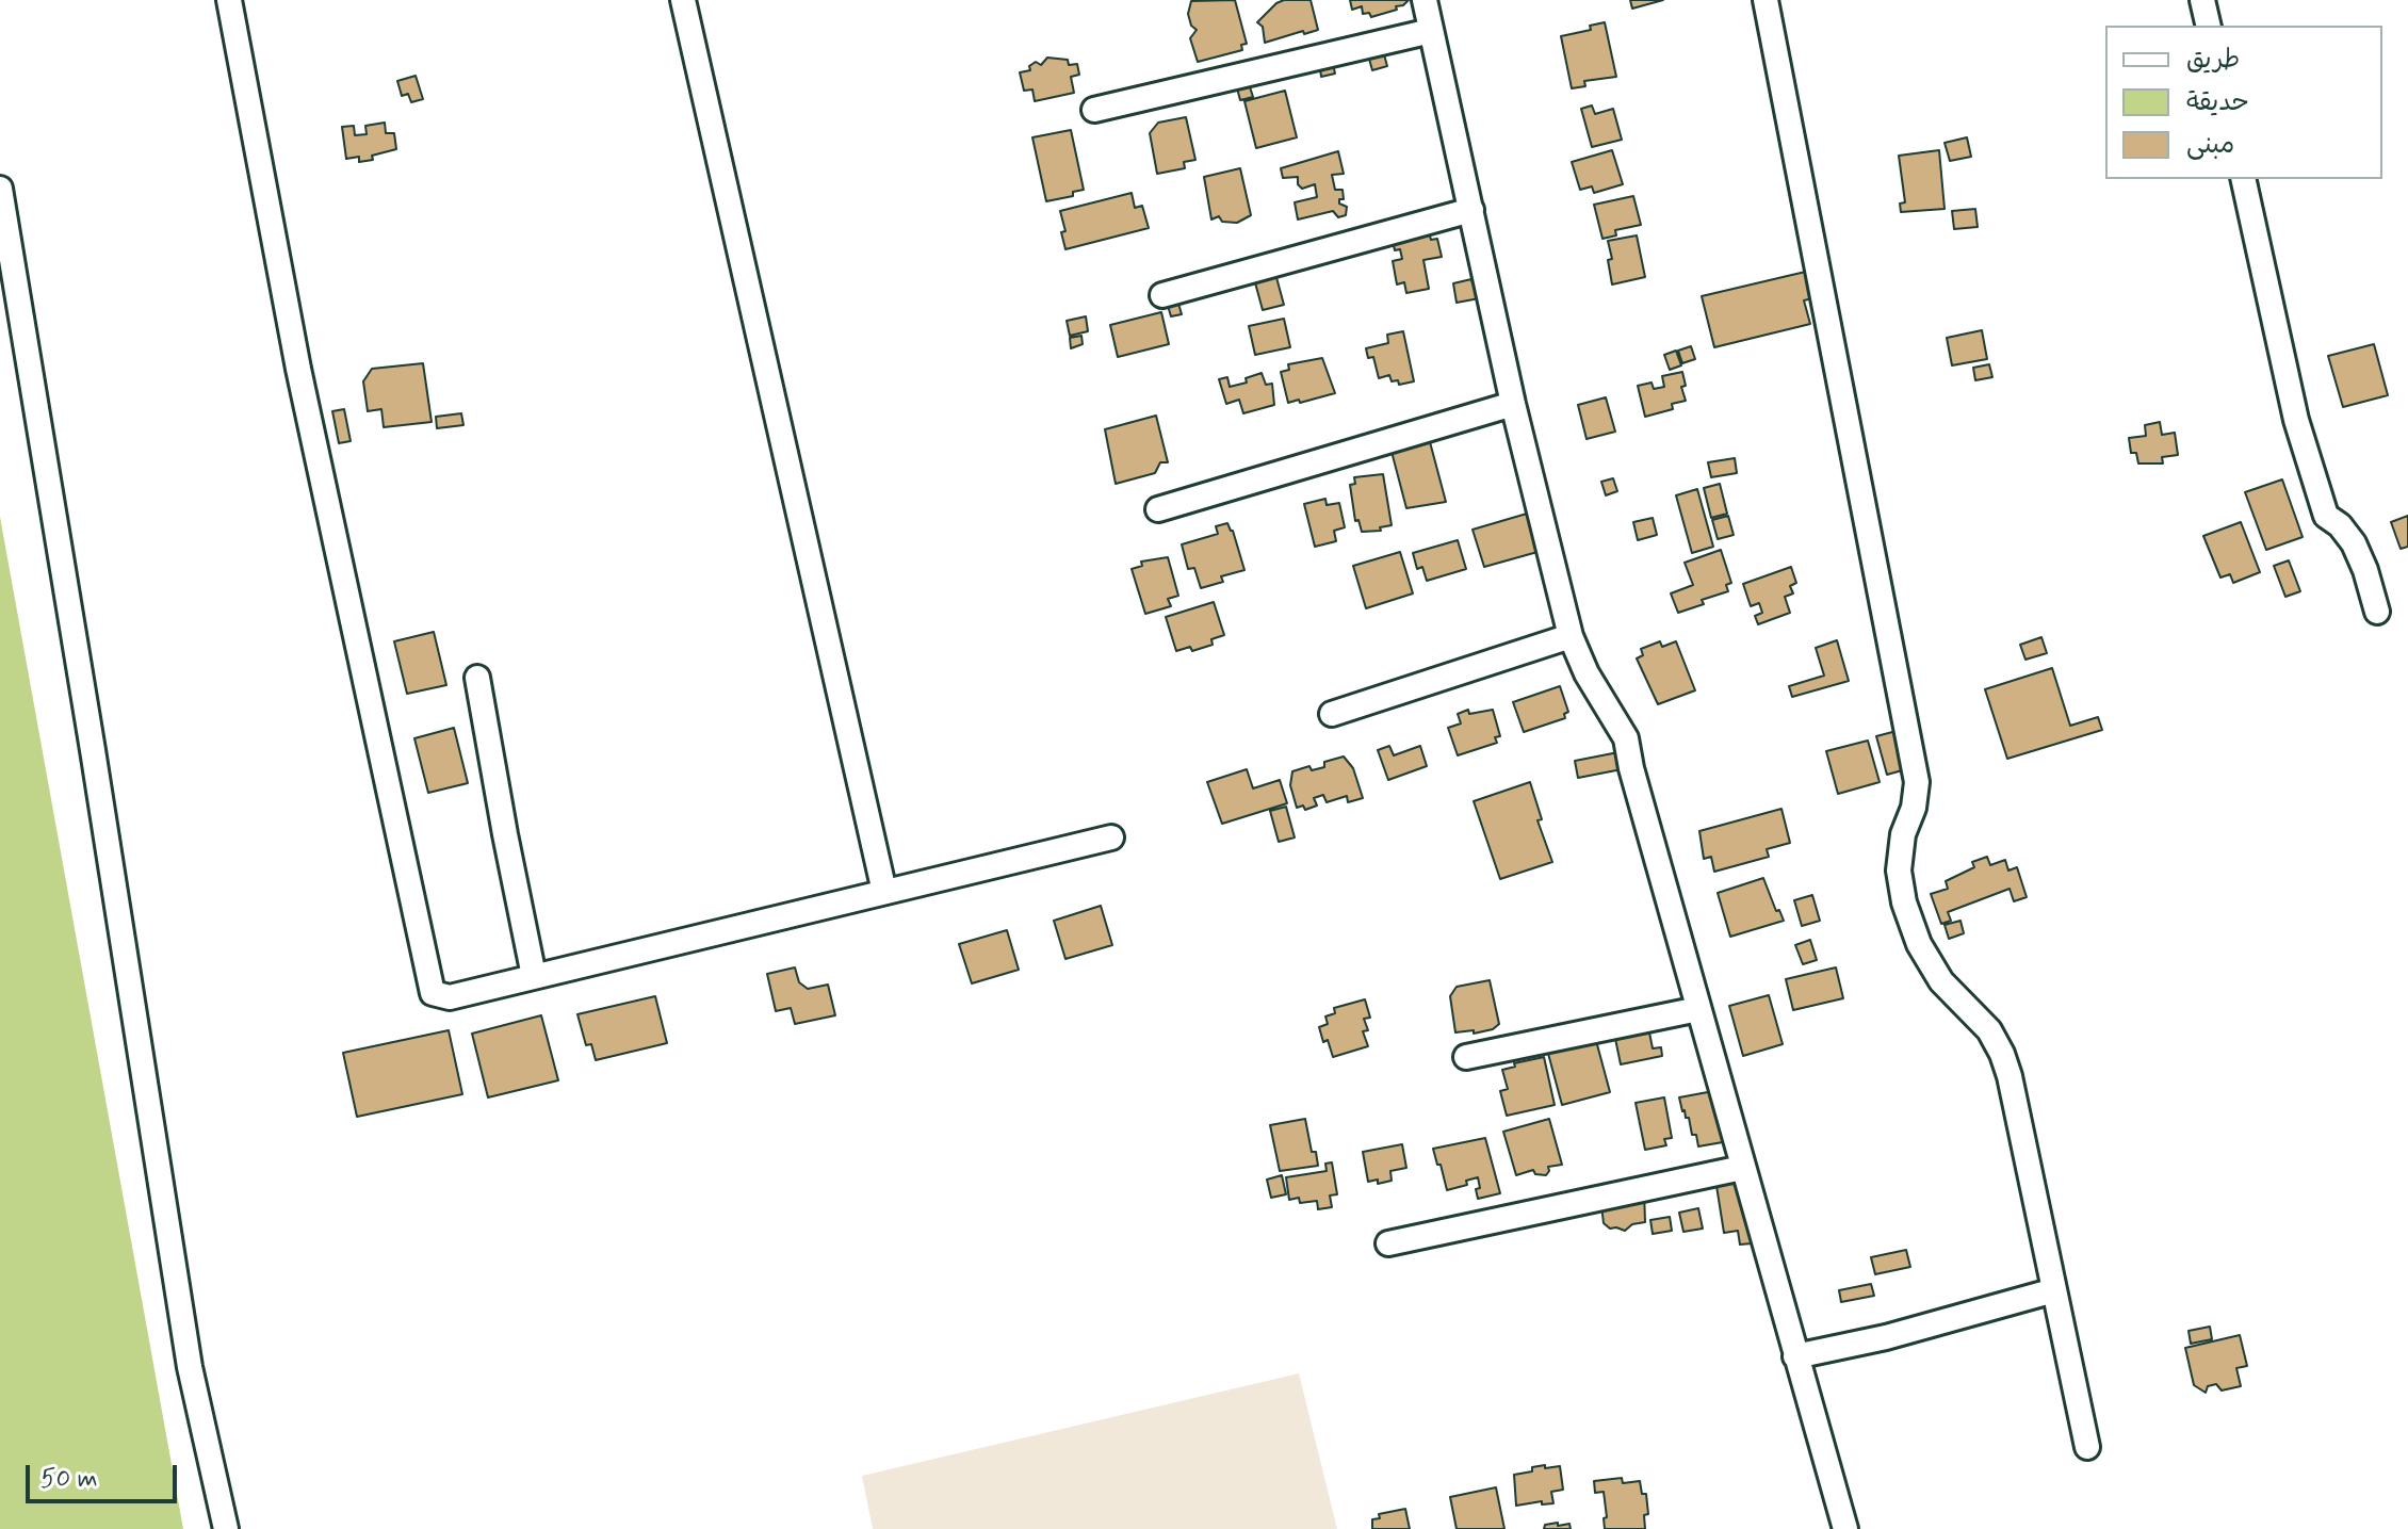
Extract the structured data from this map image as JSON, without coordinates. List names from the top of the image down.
{
  "legend": ["طريق", "حديقة", "مبنى"],
  "scale_bar": "50 m"
}
